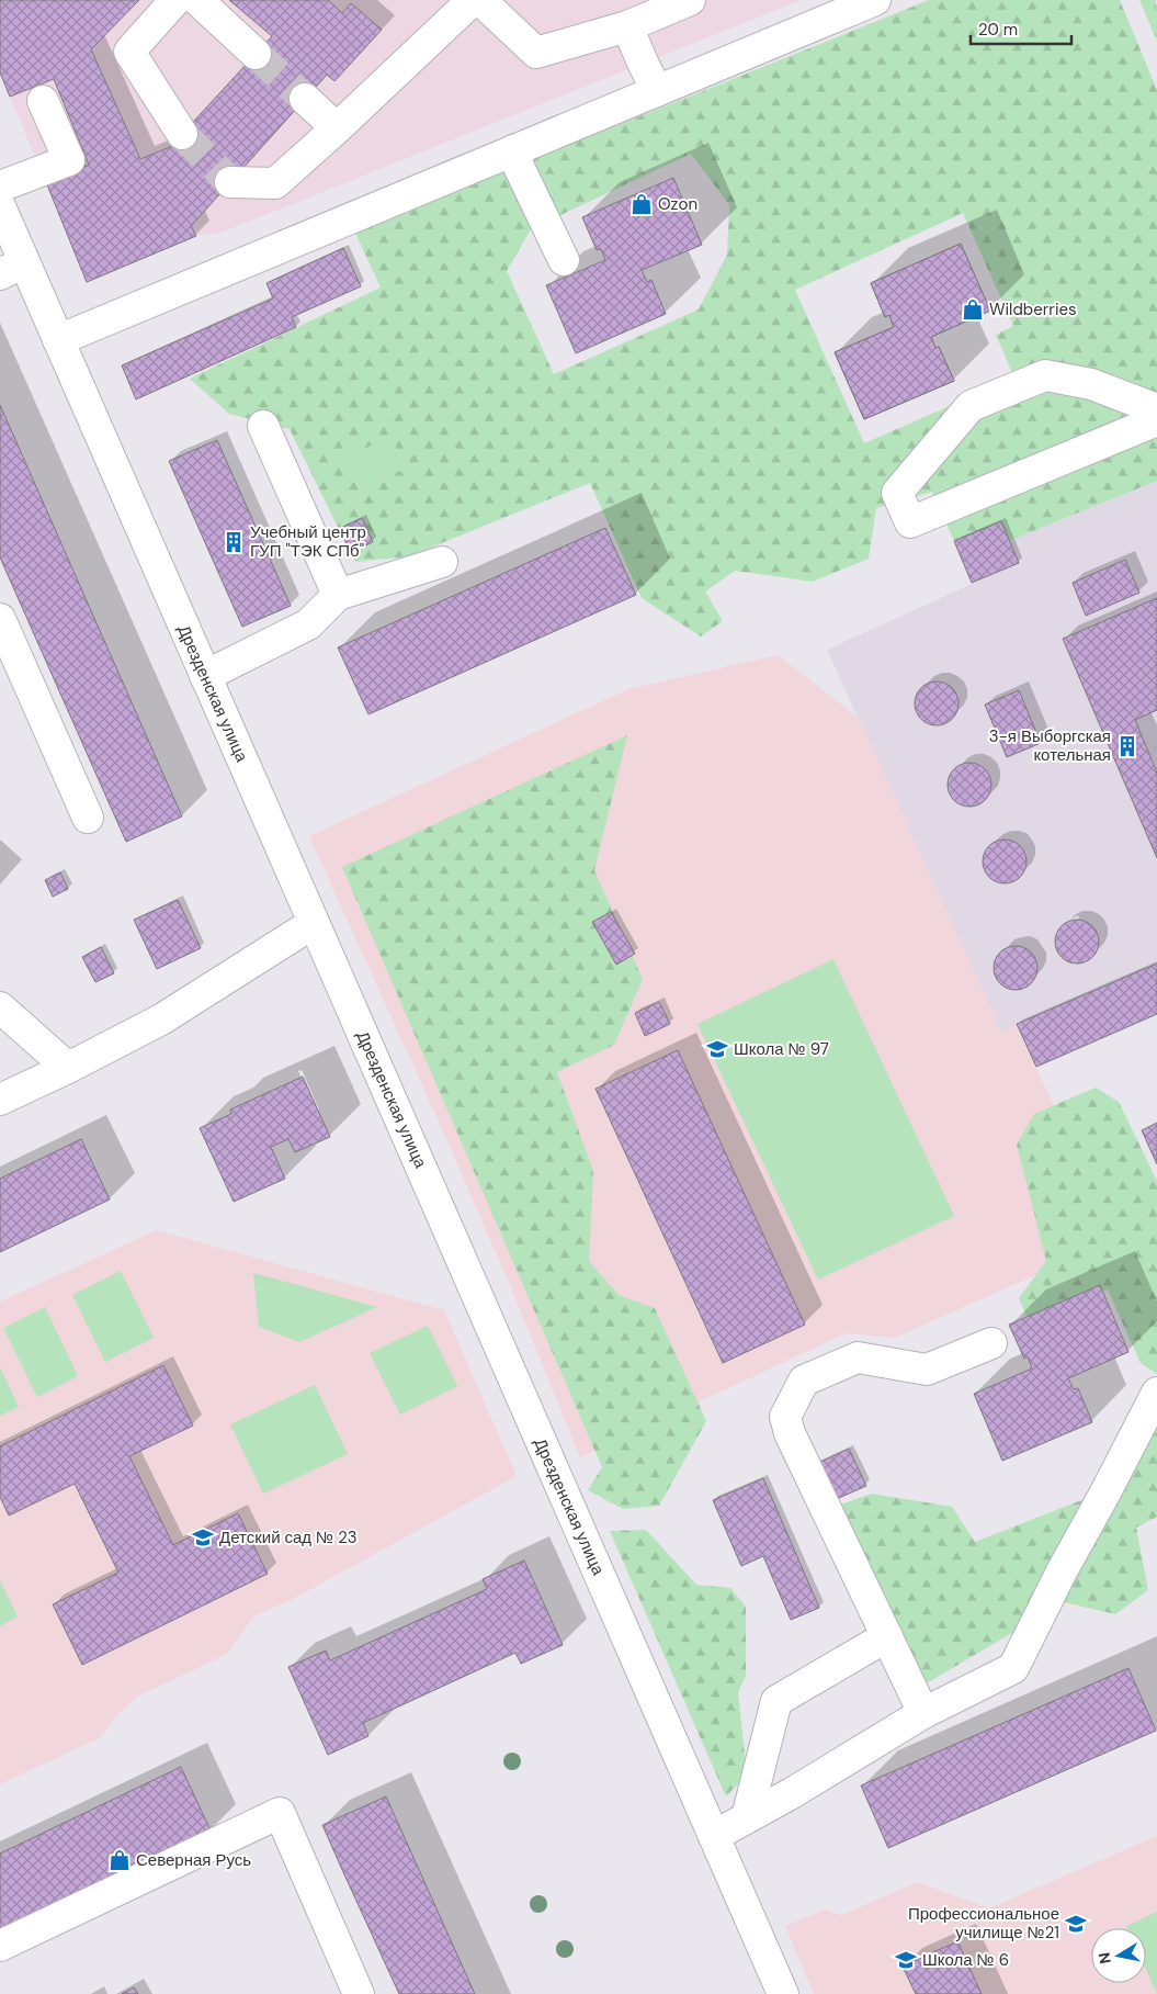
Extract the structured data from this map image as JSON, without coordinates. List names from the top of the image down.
{
  "streets": {
    "street": ["Дрезденская улица"]
  },
  "places": {
    "shop": ["Ozon", "Wildberries", "Северная Русь"],
    "building": ["Учебный центр ГУП \"ТЭК СПб\"", "3-я Выборгская котельная"],
    "school or university": [
      "Школа № 97",
      "Детский сад № 23",
      "Профессиональное училище №21",
      "Школа № 6"
    ]
  },
  "scale_bar": "20 m",
  "north": "left"
}
